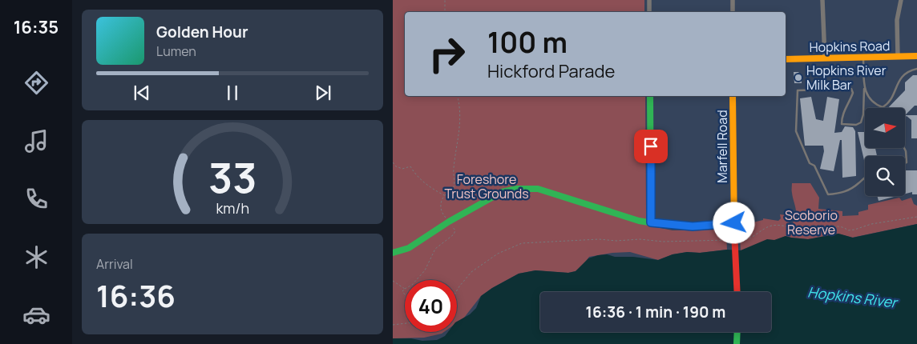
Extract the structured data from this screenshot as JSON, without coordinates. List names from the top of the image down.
{
  "streets": {
    "street": ["Hopkins Road", "Marfell Road"]
  },
  "water": ["Hopkins River"],
  "parks": ["Foreshore Trust Grounds", "Scoborio Reserve"],
  "places": ["Hopkins River Milk Bar"],
  "north": "right",
  "page": {
    "tabs": "16:35",
    "turn": ["100 m", "Hickford Parade"],
    "song": ["Golden Hour", "Lumen"],
    "tile": ["Arrival", "16:36"],
    "limit": "40",
    "trip": "16:36 · 1 min · 190 m",
    "gauge": ["33", "km/h"]
  }
}
